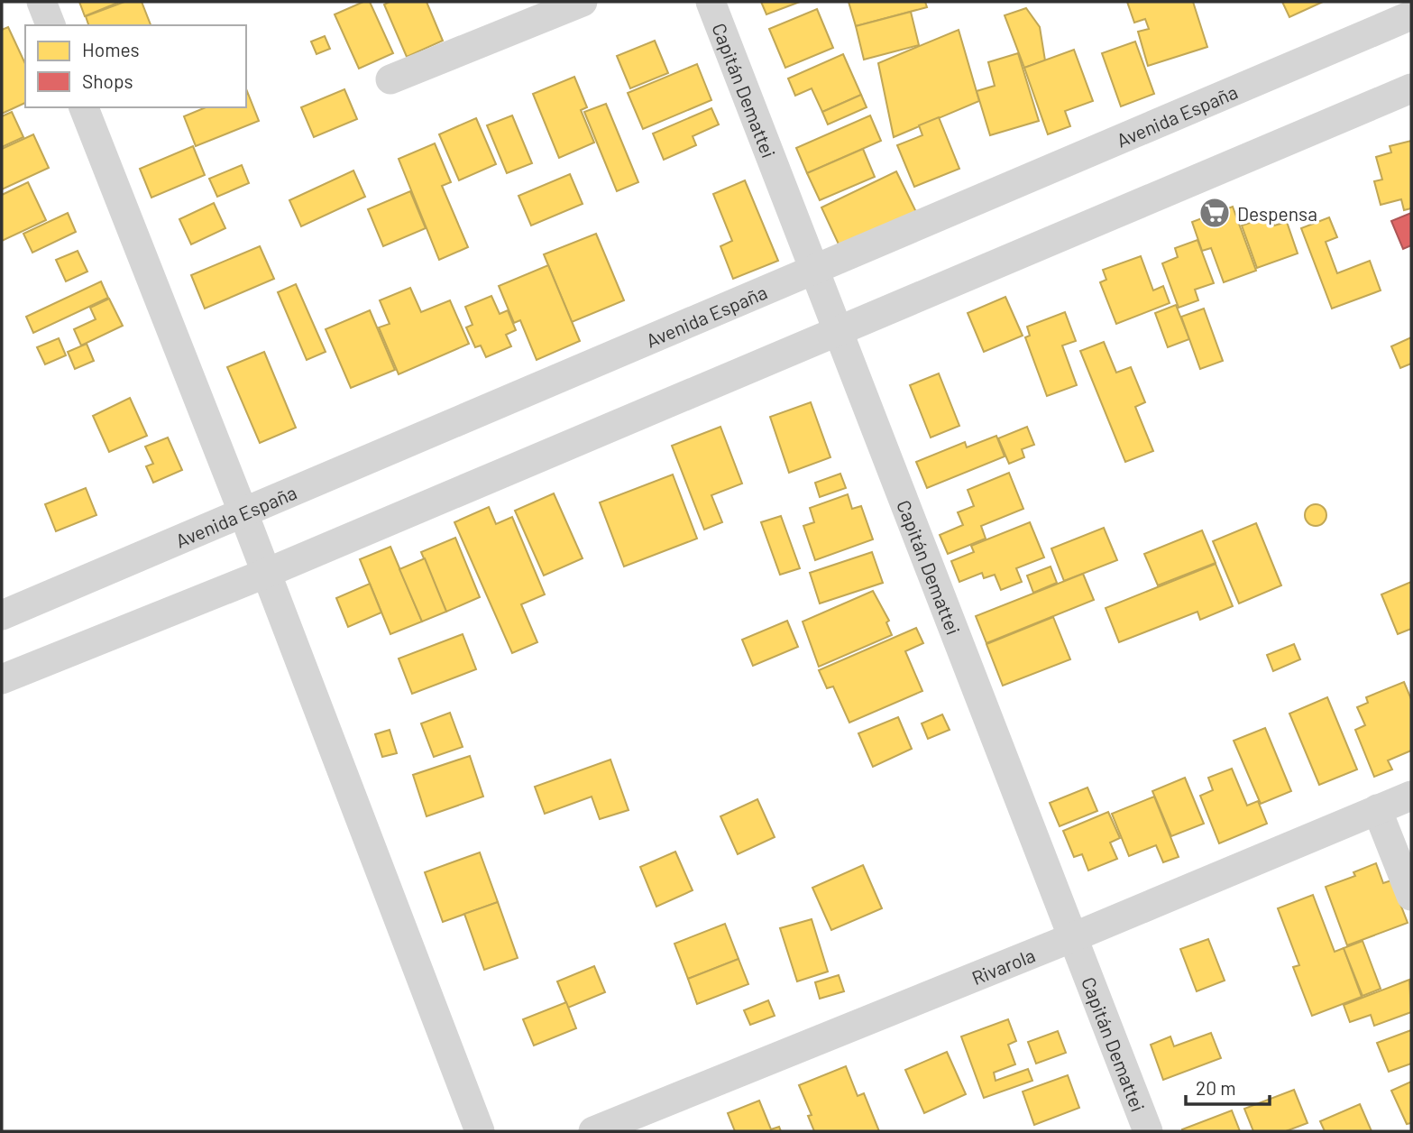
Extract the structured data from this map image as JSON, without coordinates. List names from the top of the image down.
{
  "streets": {
    "street": ["Capitán Demattei", "Avenida España", "Rivarola"]
  },
  "crossings": [
    ["Capitán Demattei", "Avenida España"],
    ["Capitán Demattei", "Rivarola"]
  ],
  "places": {
    "supermarket": ["Despensa"]
  },
  "legend": ["Homes", "Shops"],
  "scale_bar": "20 m"
}
